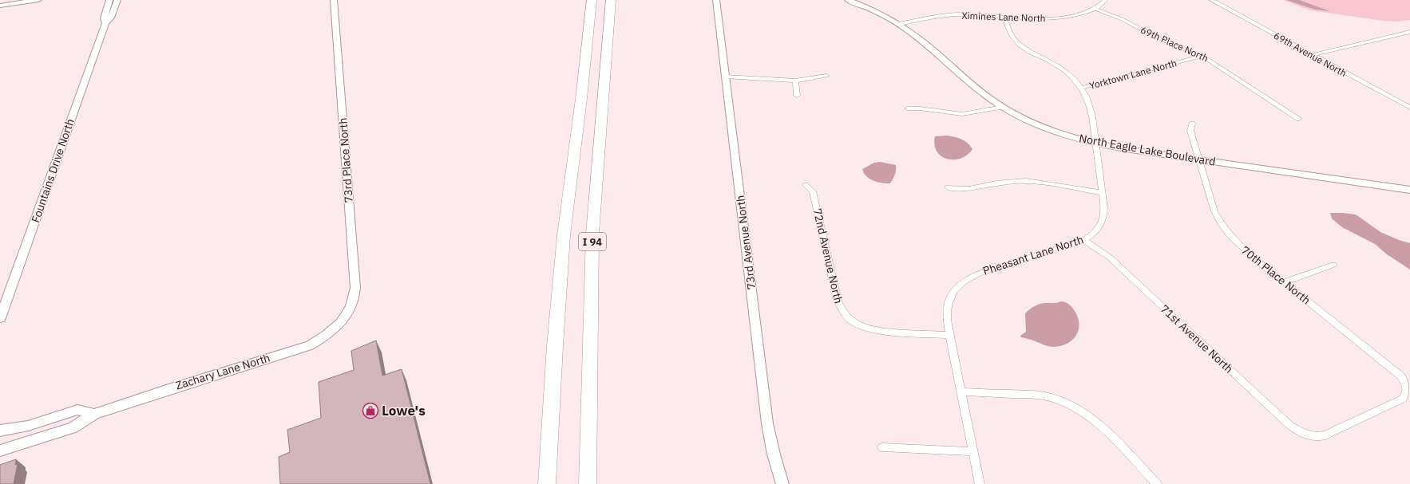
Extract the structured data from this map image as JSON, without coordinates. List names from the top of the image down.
{
  "streets": {
    "highway": ["I 94"],
    "street": [
      "Ximines Lane North",
      "69th Place North",
      "69th Avenue North",
      "Yorktown Lane North",
      "North Eagle Lake Boulevard",
      "73rd Place North",
      "Fountains Drive North",
      "73rd Avenue North",
      "Pheasant Lane North",
      "72nd Avenue North",
      "70th Place North",
      "71st Avenue North",
      "Zachary Lane North"
    ]
  },
  "crossings": [
    ["Ximines Lane North", "69th Place North"],
    ["Ximines Lane North", "North Eagle Lake Boulevard"],
    ["Ximines Lane North", "Pheasant Lane North"],
    ["69th Place North", "Yorktown Lane North"],
    ["Yorktown Lane North", "Pheasant Lane North"],
    ["North Eagle Lake Boulevard", "Pheasant Lane North"],
    ["North Eagle Lake Boulevard", "70th Place North"],
    ["73rd Place North", "Zachary Lane North"],
    ["Pheasant Lane North", "72nd Avenue North"],
    ["Pheasant Lane North", "71st Avenue North"],
    ["70th Place North", "71st Avenue North"]
  ],
  "places": {
    "shop": ["Lowe's"]
  }
}
